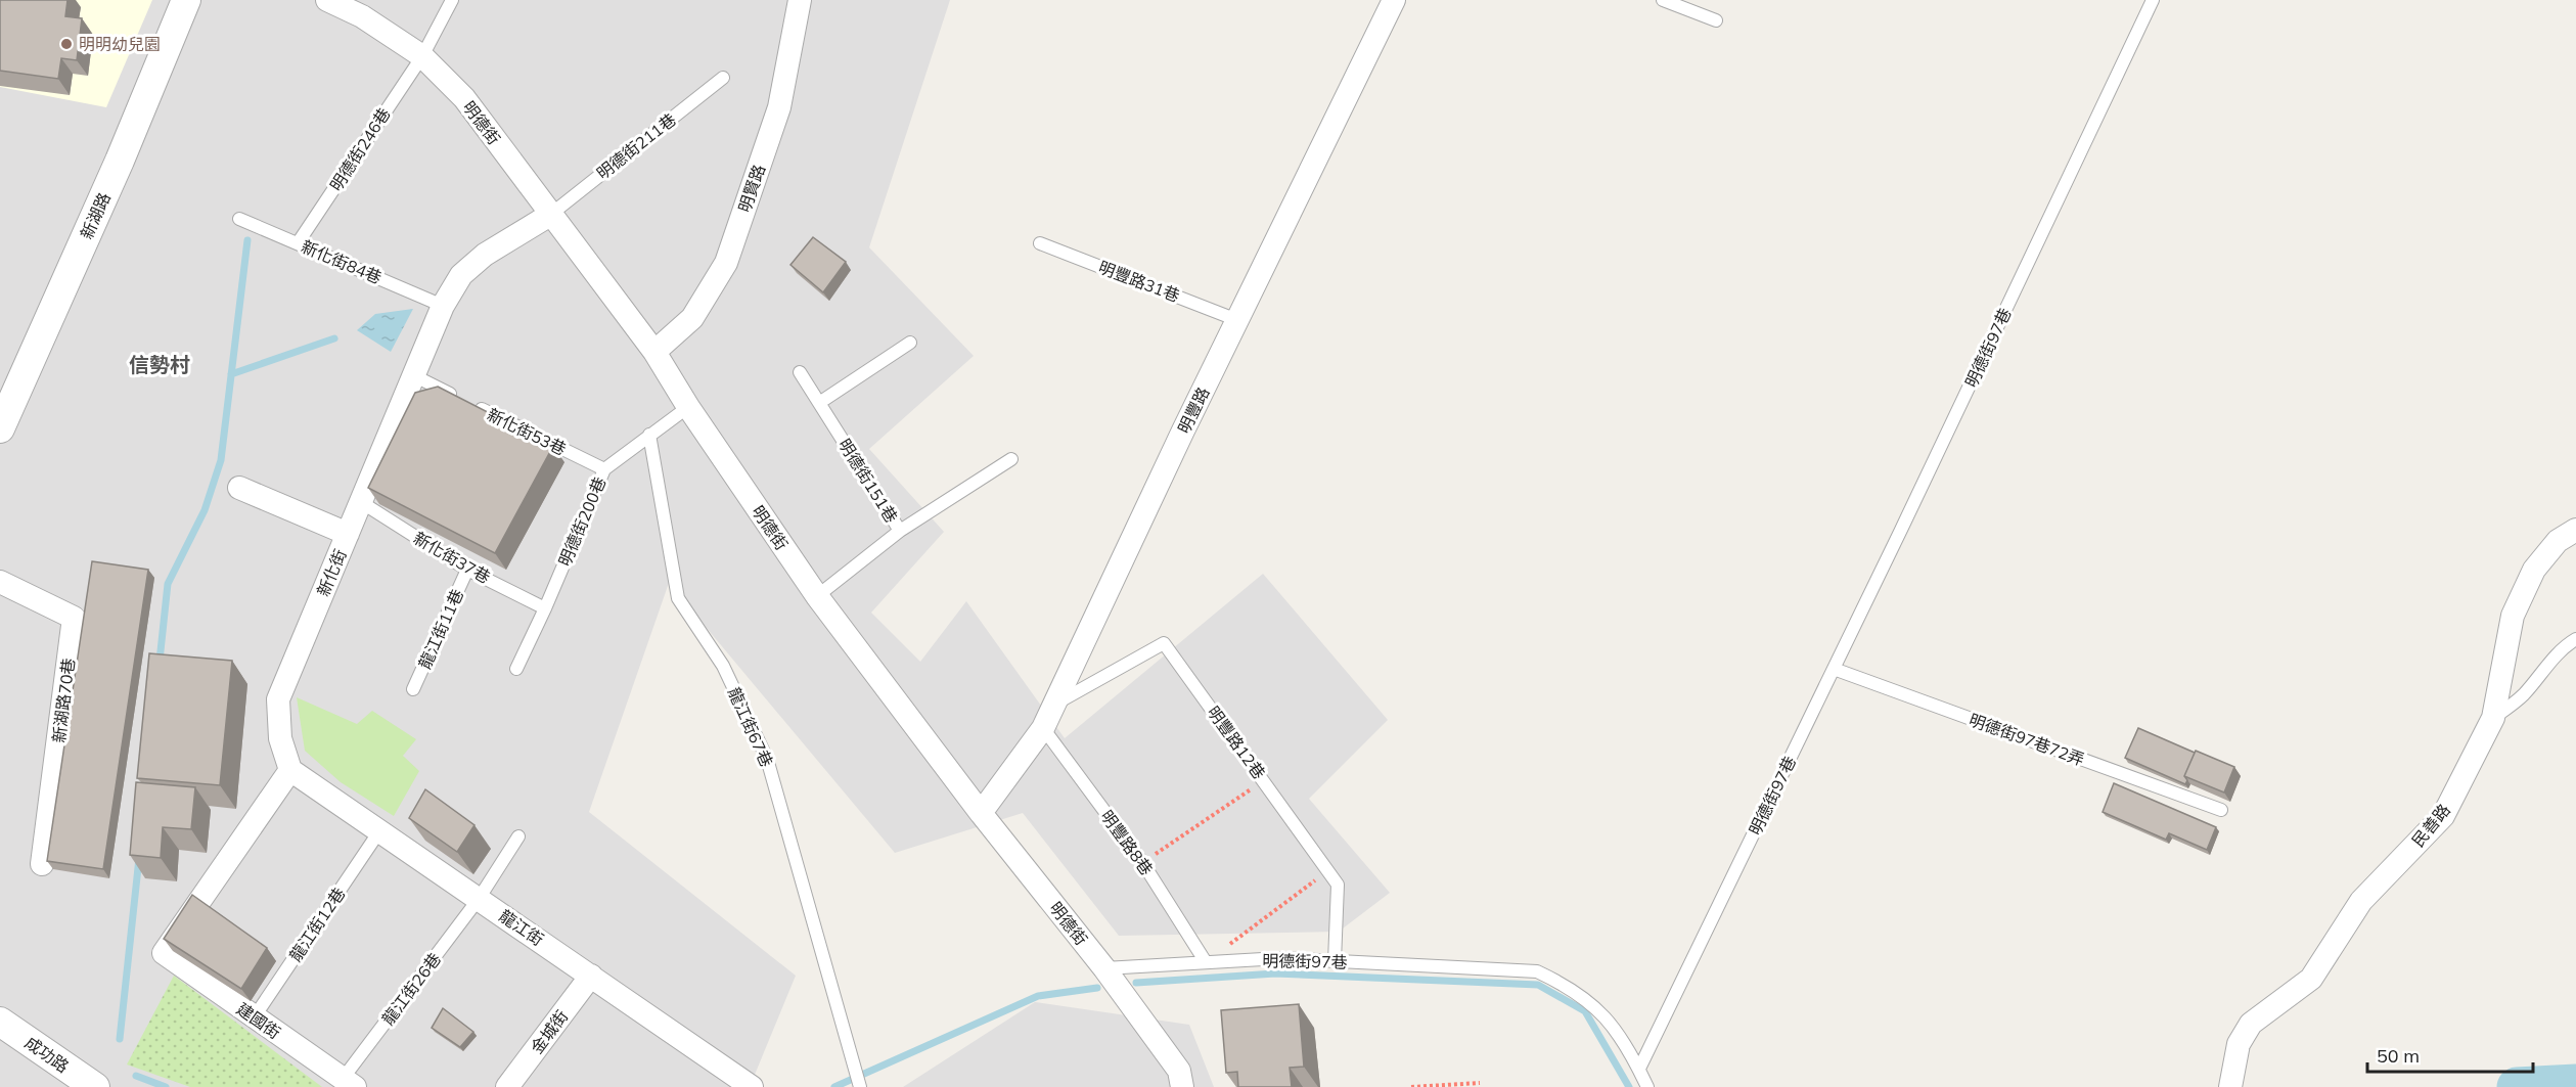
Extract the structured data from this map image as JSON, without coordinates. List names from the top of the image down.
{
  "streets": {
    "street": [
      "明德街",
      "明賢路",
      "新湖路",
      "明豐路",
      "新化街",
      "新湖路70巷",
      "民善路",
      "龍江街",
      "建國街",
      "金城街",
      "成功路"
    ],
    "lane": [
      "明德街211巷",
      "明德街246巷",
      "新化街84巷",
      "明豐路31巷",
      "明德街97巷",
      "新化街53巷",
      "明德街151巷",
      "明德街200巷",
      "新化街37巷",
      "龍江街11巷",
      "龍江街67巷",
      "明德街97巷72弄",
      "明豐路12巷",
      "明豐路8巷",
      "龍江街12巷",
      "龍江街26巷"
    ]
  },
  "crossings": [
    ["明德街", "明德街211巷"],
    ["明德街", "明德街246巷"],
    ["明德街", "明賢路"],
    ["明德街", "明德街97巷"],
    ["明德街", "明豐路"],
    ["明德街", "明德街151巷"],
    ["明德街", "明德街200巷"],
    ["明德街", "新化街"],
    ["明德街211巷", "新化街"],
    ["明德街246巷", "新化街84巷"],
    ["新化街84巷", "新化街"],
    ["明豐路31巷", "明豐路"],
    ["明德街97巷", "明德街97巷72弄"],
    ["明德街97巷", "明豐路12巷"],
    ["明德街97巷", "明豐路8巷"],
    ["明豐路", "明豐路12巷"],
    ["明豐路", "明豐路8巷"],
    ["新化街53巷", "明德街200巷"],
    ["新化街53巷", "新化街"],
    ["明德街200巷", "新化街37巷"],
    ["明德街200巷", "龍江街67巷"],
    ["新化街37巷", "新化街"],
    ["新化街37巷", "龍江街11巷"],
    ["新化街", "龍江街"],
    ["新化街", "建國街"],
    ["龍江街12巷", "龍江街"],
    ["龍江街12巷", "建國街"],
    ["龍江街", "龍江街26巷"],
    ["龍江街", "建國街"],
    ["龍江街", "金城街"],
    ["龍江街26巷", "建國街"]
  ],
  "districts": ["信勢村"],
  "places": ["明明幼兒園"],
  "scale_bar": "50 m"
}
